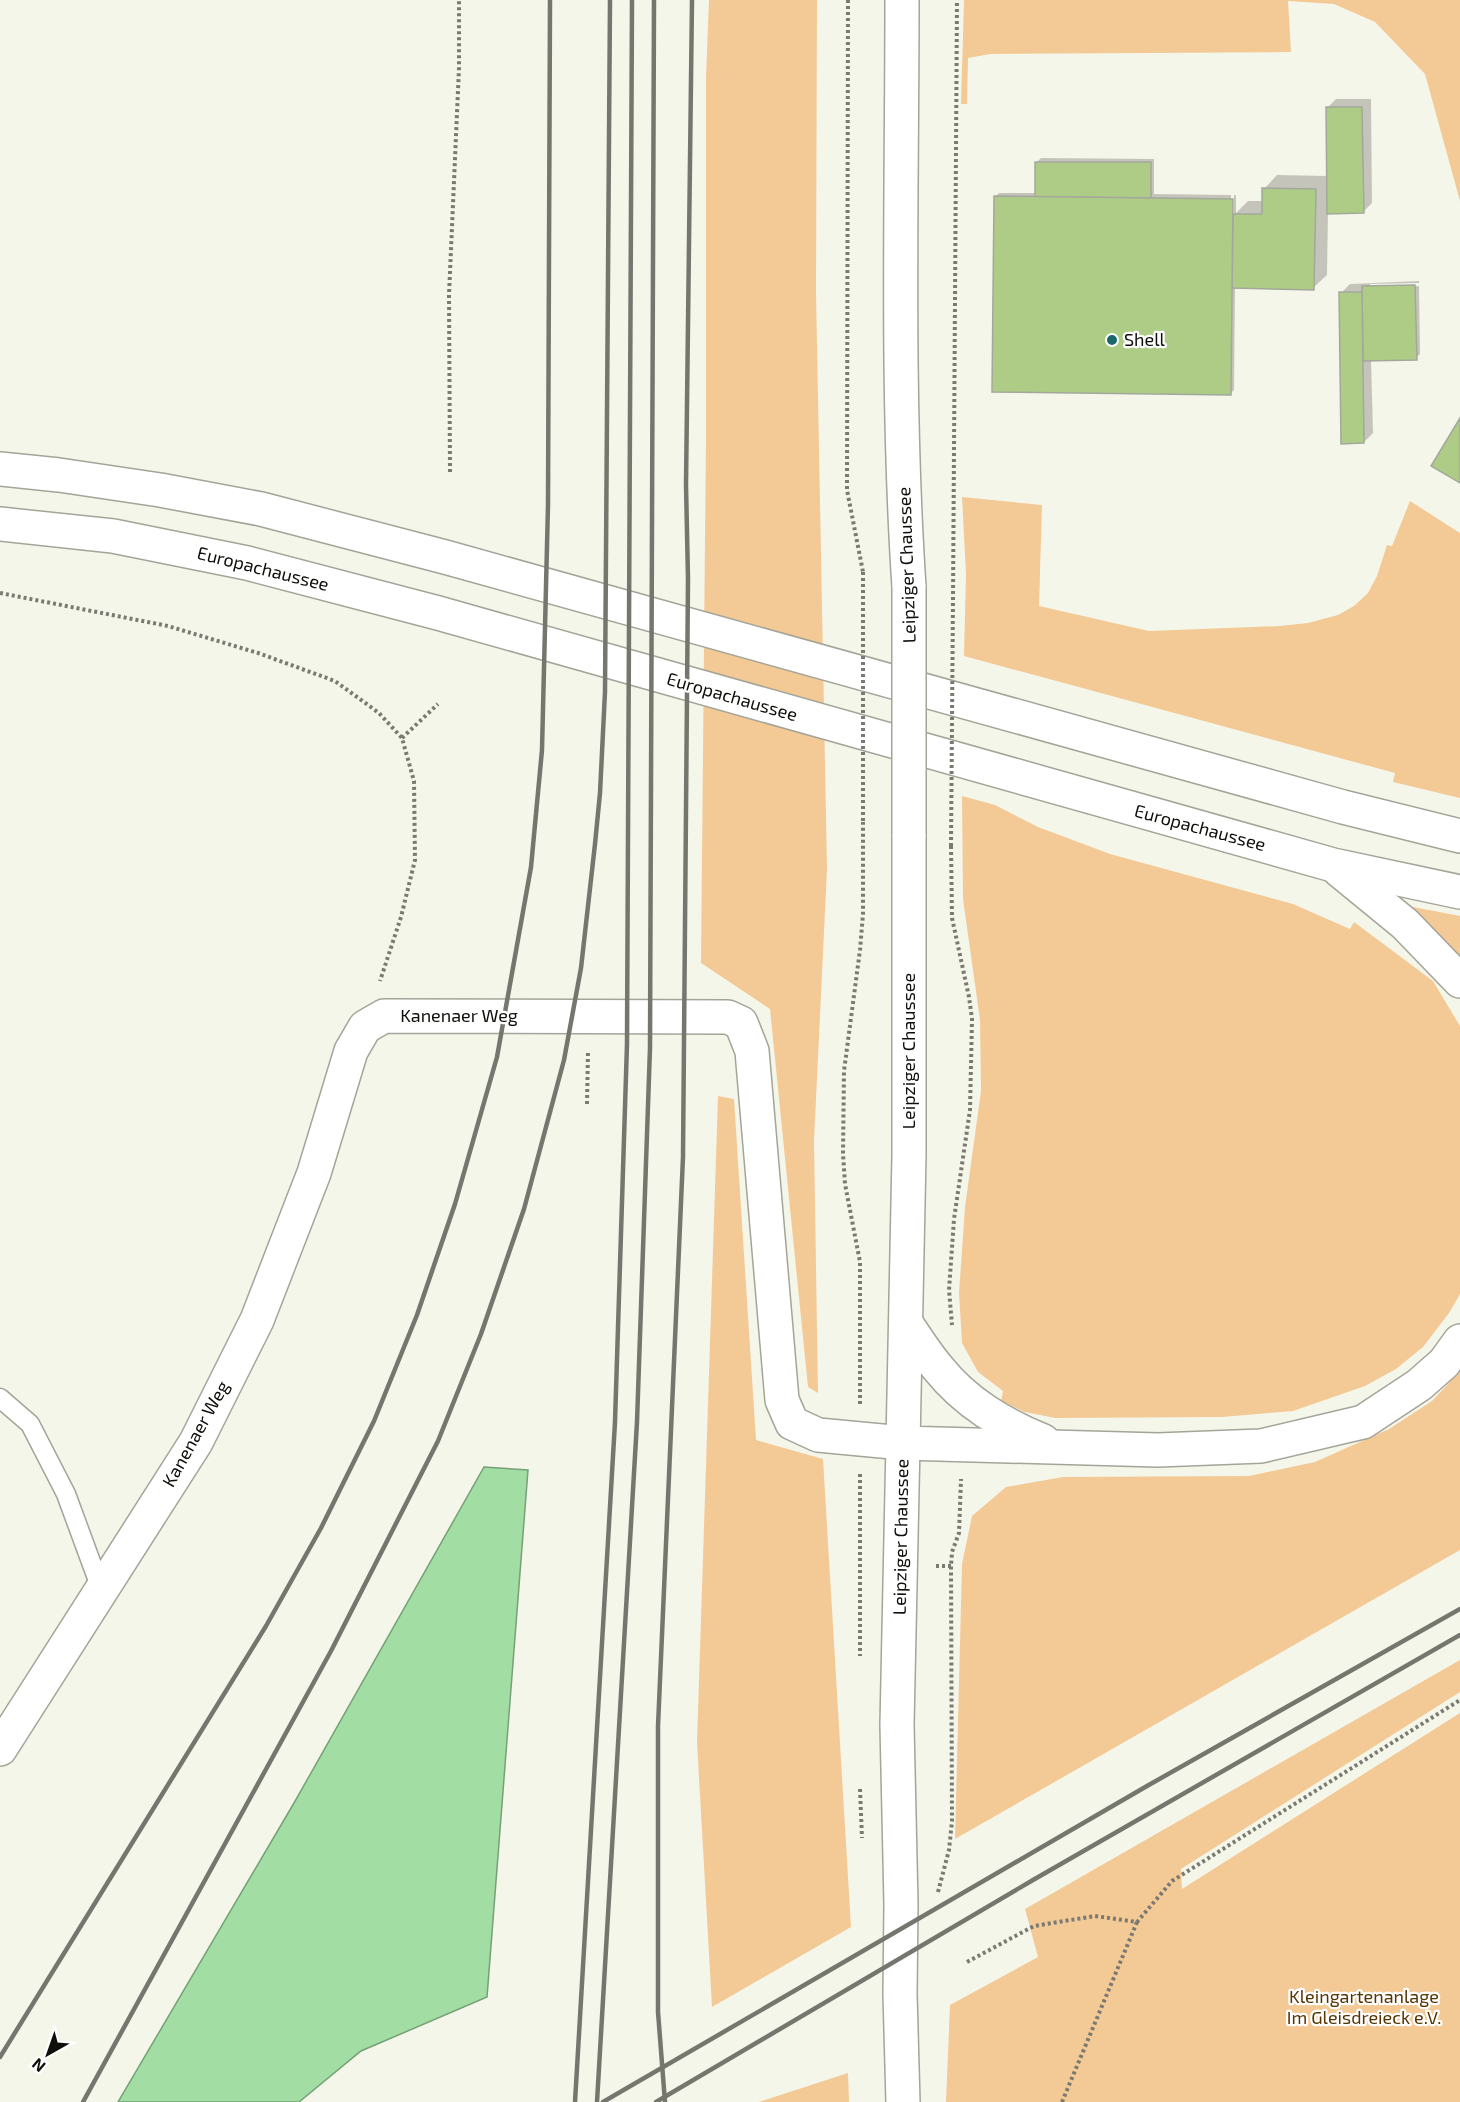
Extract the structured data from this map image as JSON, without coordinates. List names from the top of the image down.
{
  "streets": {
    "main road": ["Leipziger Chaussee", "Europachaussee", "Kanenaer Weg"]
  },
  "crossings": [
    ["Leipziger Chaussee", "Kanenaer Weg"]
  ],
  "parks": ["Kleingartenanlage Im Gleisdreieck e.V."],
  "places": ["Shell"],
  "north": "bottom left"
}
